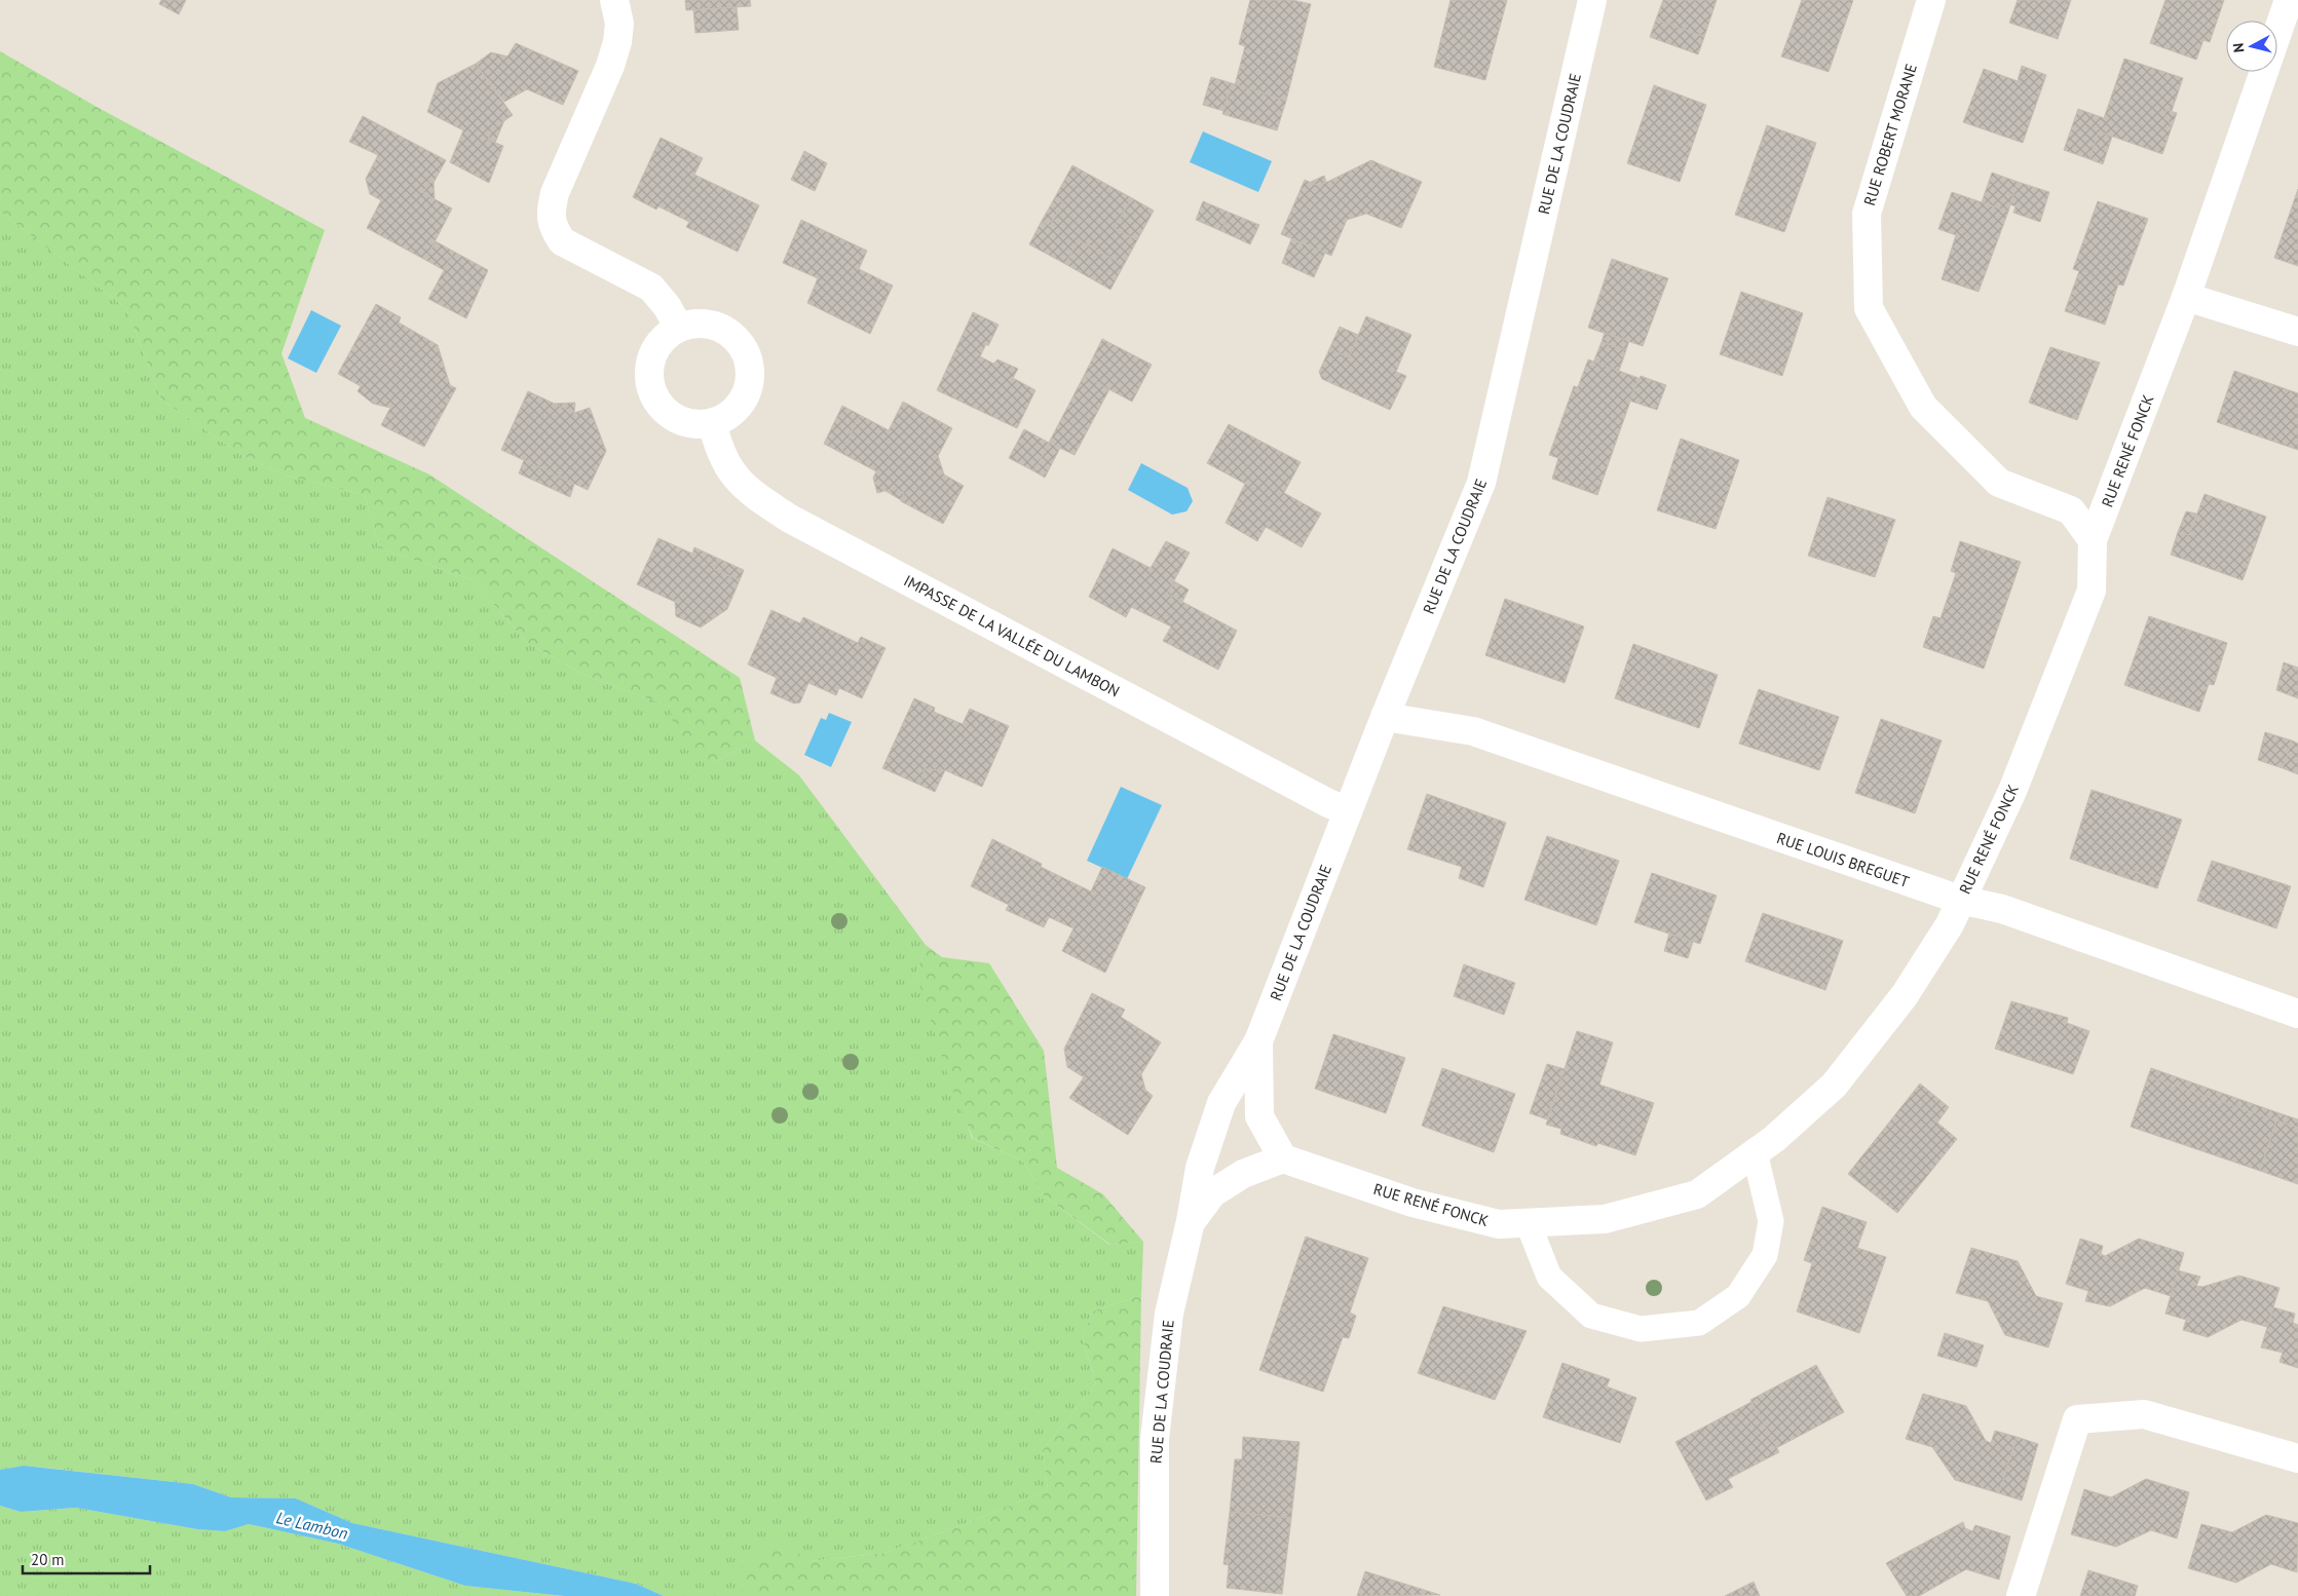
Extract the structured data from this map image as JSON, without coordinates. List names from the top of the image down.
{
  "streets": {
    "street": [
      "RUE ROBERT MORANE",
      "RUE DE LA COUDRAIE",
      "RUE RENÉ FONCK",
      "IMPASSE DE LA VALLÉE DU LAMBON",
      "RUE LOUIS BREGUET"
    ]
  },
  "crossings": [
    ["RUE ROBERT MORANE", "RUE RENÉ FONCK"],
    ["RUE DE LA COUDRAIE", "RUE RENÉ FONCK"],
    ["RUE DE LA COUDRAIE", "IMPASSE DE LA VALLÉE DU LAMBON"],
    ["RUE DE LA COUDRAIE", "RUE LOUIS BREGUET"],
    ["RUE RENÉ FONCK", "RUE LOUIS BREGUET"]
  ],
  "water": ["Le Lambon"],
  "scale_bar": "20 m",
  "north": "left"
}
